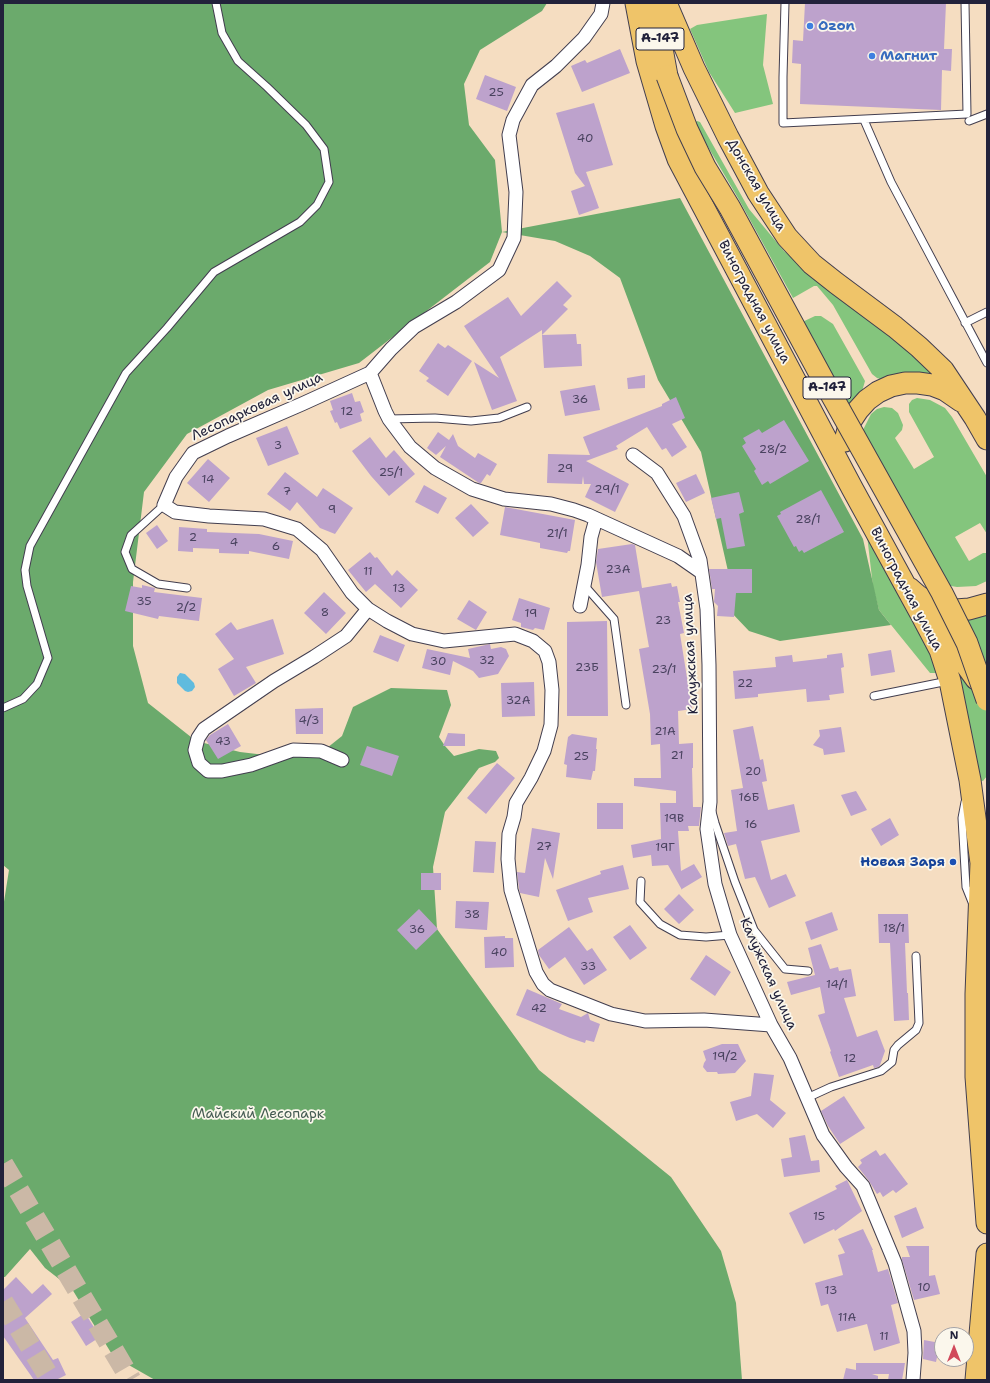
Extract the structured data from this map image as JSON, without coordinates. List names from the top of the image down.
{
  "streets": {
    "main road": ["А-147", "Донская улица", "Виноградная улица"],
    "street": ["Лесопарковая улица", "Калужская улица"]
  },
  "crossings": [
    ["А-147", "Донская улица"],
    ["А-147", "Виноградная улица"]
  ],
  "parks": ["Майский Лесопарк"],
  "places": ["Ozon", "Магнит", "Новая Заря"],
  "house_numbers": [
    "25",
    "40",
    "36",
    "12",
    "3",
    "28/2",
    "29",
    "25/1",
    "14",
    "29/1",
    "7",
    "9",
    "28/1",
    "21/1",
    "2",
    "4",
    "6",
    "23А",
    "11",
    "13",
    "35",
    "2/2",
    "8",
    "19",
    "23",
    "32",
    "30",
    "23Б",
    "23/1",
    "22",
    "32А",
    "4/3",
    "21А",
    "43",
    "21",
    "25",
    "20",
    "16Б",
    "19В",
    "16",
    "27",
    "19Г",
    "38",
    "18/1",
    "36",
    "40",
    "33",
    "14/1",
    "42",
    "19/2",
    "12",
    "15",
    "10",
    "13",
    "11А",
    "11"
  ],
  "north": "top"
}
